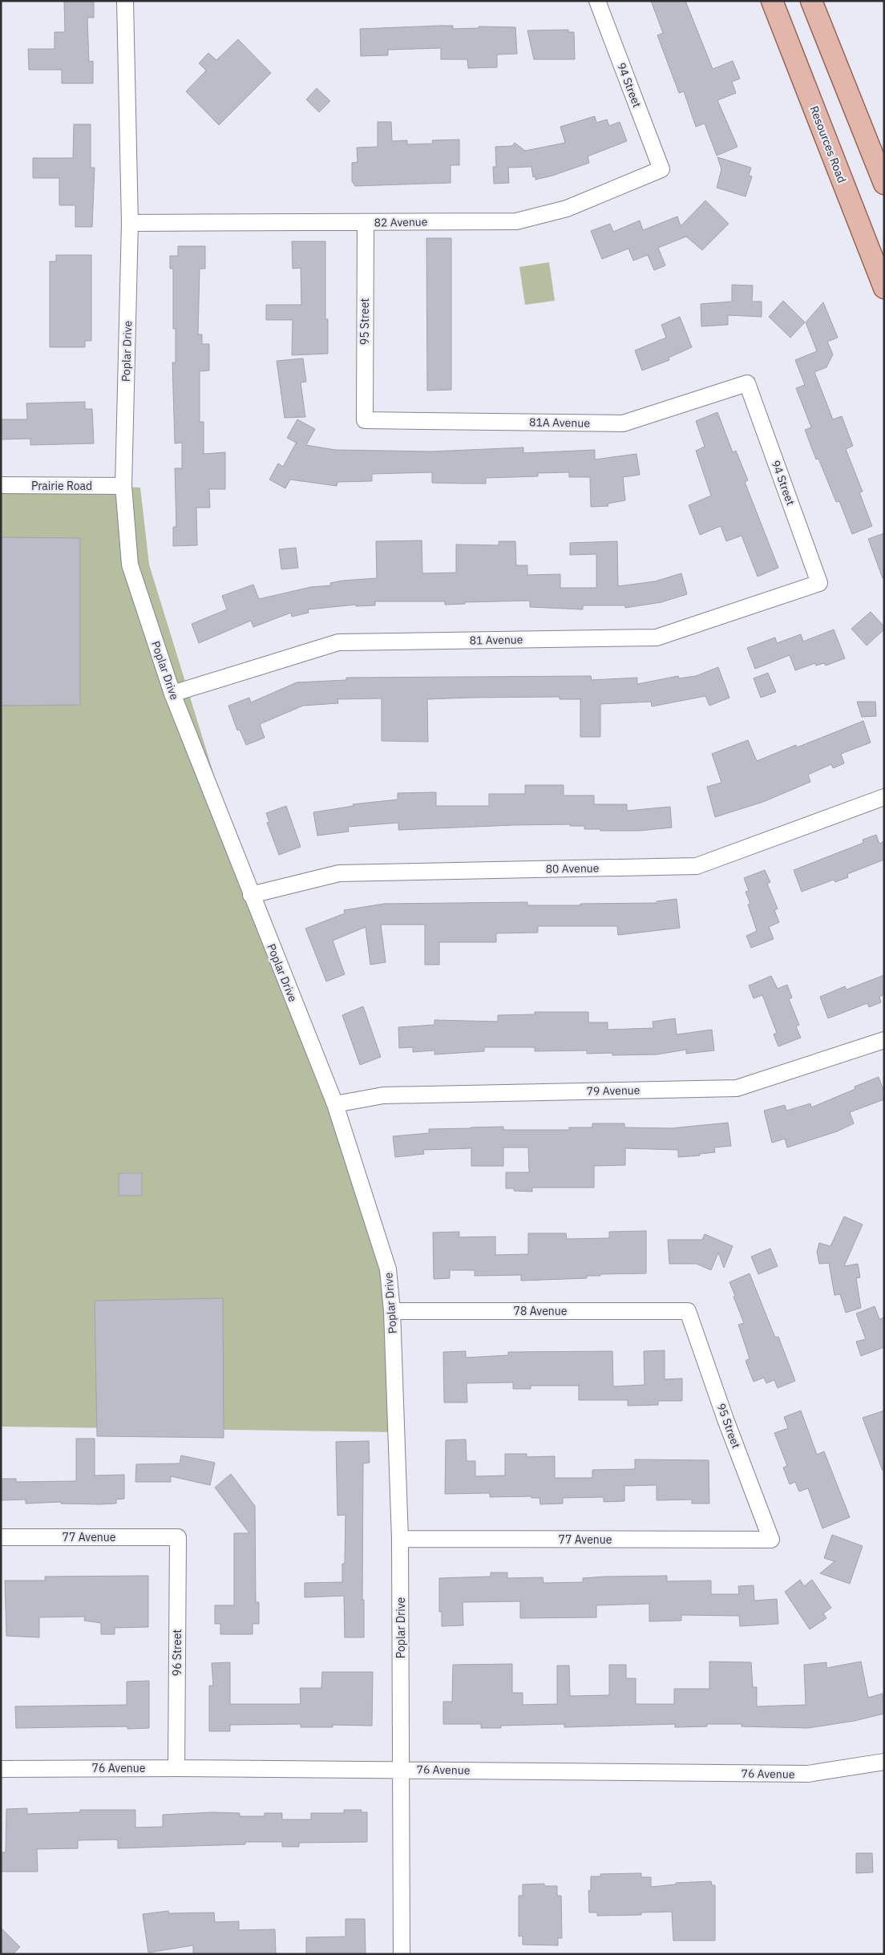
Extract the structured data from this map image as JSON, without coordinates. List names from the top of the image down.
{
  "streets": {
    "main road": ["Resources Road"],
    "street": [
      "94 Street",
      "82 Avenue",
      "95 Street",
      "Poplar Drive",
      "81A Avenue",
      "Prairie Road",
      "81 Avenue",
      "80 Avenue",
      "79 Avenue",
      "78 Avenue",
      "77 Avenue",
      "96 Street",
      "76 Avenue"
    ]
  },
  "crossings": [
    ["94 Street", "82 Avenue"],
    ["94 Street", "81A Avenue"],
    ["94 Street", "81 Avenue"],
    ["82 Avenue", "95 Street"],
    ["82 Avenue", "Poplar Drive"],
    ["95 Street", "81A Avenue"],
    ["95 Street", "78 Avenue"],
    ["95 Street", "77 Avenue"],
    ["Poplar Drive", "Prairie Road"],
    ["Poplar Drive", "81 Avenue"],
    ["Poplar Drive", "80 Avenue"],
    ["Poplar Drive", "79 Avenue"],
    ["Poplar Drive", "78 Avenue"],
    ["Poplar Drive", "77 Avenue"],
    ["Poplar Drive", "76 Avenue"],
    ["77 Avenue", "96 Street"],
    ["96 Street", "76 Avenue"]
  ]
}
